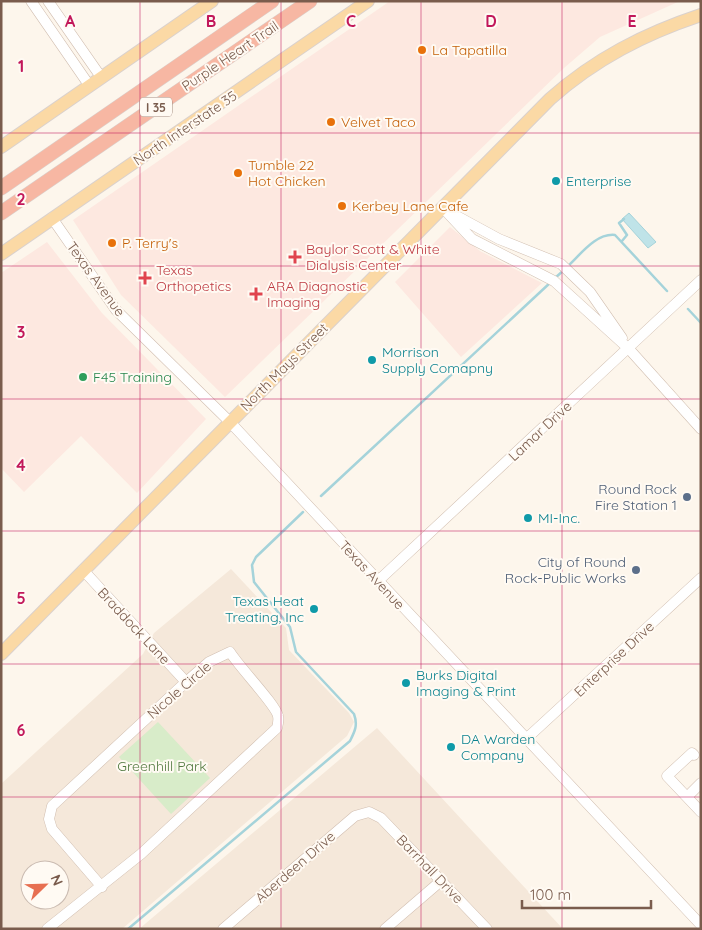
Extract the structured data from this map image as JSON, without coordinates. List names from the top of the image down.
{
  "streets": {
    "highway": ["Purple Heart Trail", "I 35"],
    "main road": ["North Interstate 35", "North Mays Street"],
    "street": [
      "Texas Avenue",
      "Lamar Drive",
      "Braddock Lane",
      "Enterprise Drive",
      "Nicole Circle",
      "Aberdeen Drive",
      "Barrhall Drive"
    ]
  },
  "crossings": [
    ["North Interstate 35", "Texas Avenue"],
    ["Texas Avenue", "North Mays Street"],
    ["Texas Avenue", "Lamar Drive"],
    ["Texas Avenue", "Enterprise Drive"],
    ["North Mays Street", "Braddock Lane"],
    ["Braddock Lane", "Nicole Circle"],
    ["Aberdeen Drive", "Barrhall Drive"]
  ],
  "parks": ["Greenhill Park"],
  "places": {
    "other": [
      "La Tapatilla",
      "Velvet Taco",
      "Tumble 22 Hot Chicken",
      "Enterprise",
      "Kerbey Lane Cafe",
      "P. Terry's",
      "Morrison Supply Comapny",
      "F45 Training",
      "Round Rock Fire Station 1",
      "MI-Inc.",
      "City of Round Rock-Public Works",
      "Texas Heat Treating, Inc",
      "Burks Digital Imaging & Print",
      "DA Warden Company"
    ],
    "health": ["Baylor Scott & White Dialysis Center", "Texas Orthopetics", "ARA Diagnostic Imaging"]
  },
  "scale_bar": "100 m",
  "north": "top right",
  "grid": {
    "columns": [
      "A",
      "B",
      "C",
      "D",
      "E"
    ],
    "rows": [
      "1",
      "2",
      "3",
      "4",
      "5",
      "6"
    ]
  }
}
